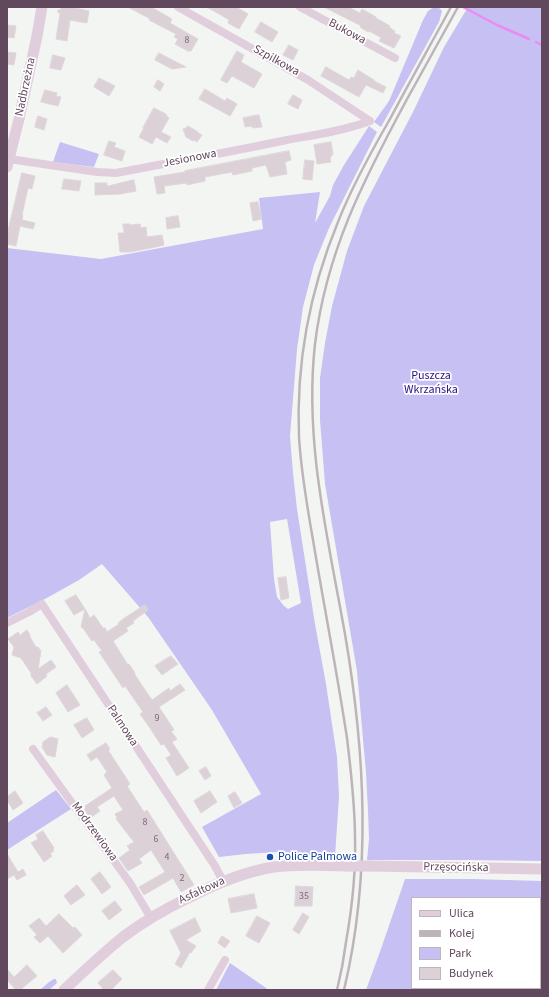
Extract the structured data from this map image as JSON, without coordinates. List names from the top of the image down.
{
  "streets": {
    "street": [
      "Bukowa",
      "Szpilkowa",
      "Nadbrzeżna",
      "Jesionowa",
      "Palmowa",
      "Modrzewiowa",
      "Przęsocińska",
      "Asfaltowa"
    ]
  },
  "crossings": [
    ["Szpilkowa", "Jesionowa"],
    ["Nadbrzeżna", "Jesionowa"],
    ["Palmowa", "Asfaltowa"],
    ["Modrzewiowa", "Asfaltowa"],
    ["Przęsocińska", "Asfaltowa"]
  ],
  "parks": ["Puszcza Wkrzańska"],
  "places": ["Police Palmowa"],
  "house_numbers": [
    "8",
    "9",
    "8",
    "6",
    "4",
    "2",
    "35"
  ],
  "legend": [
    "Ulica",
    "Kolej",
    "Park",
    "Budynek"
  ]
}
